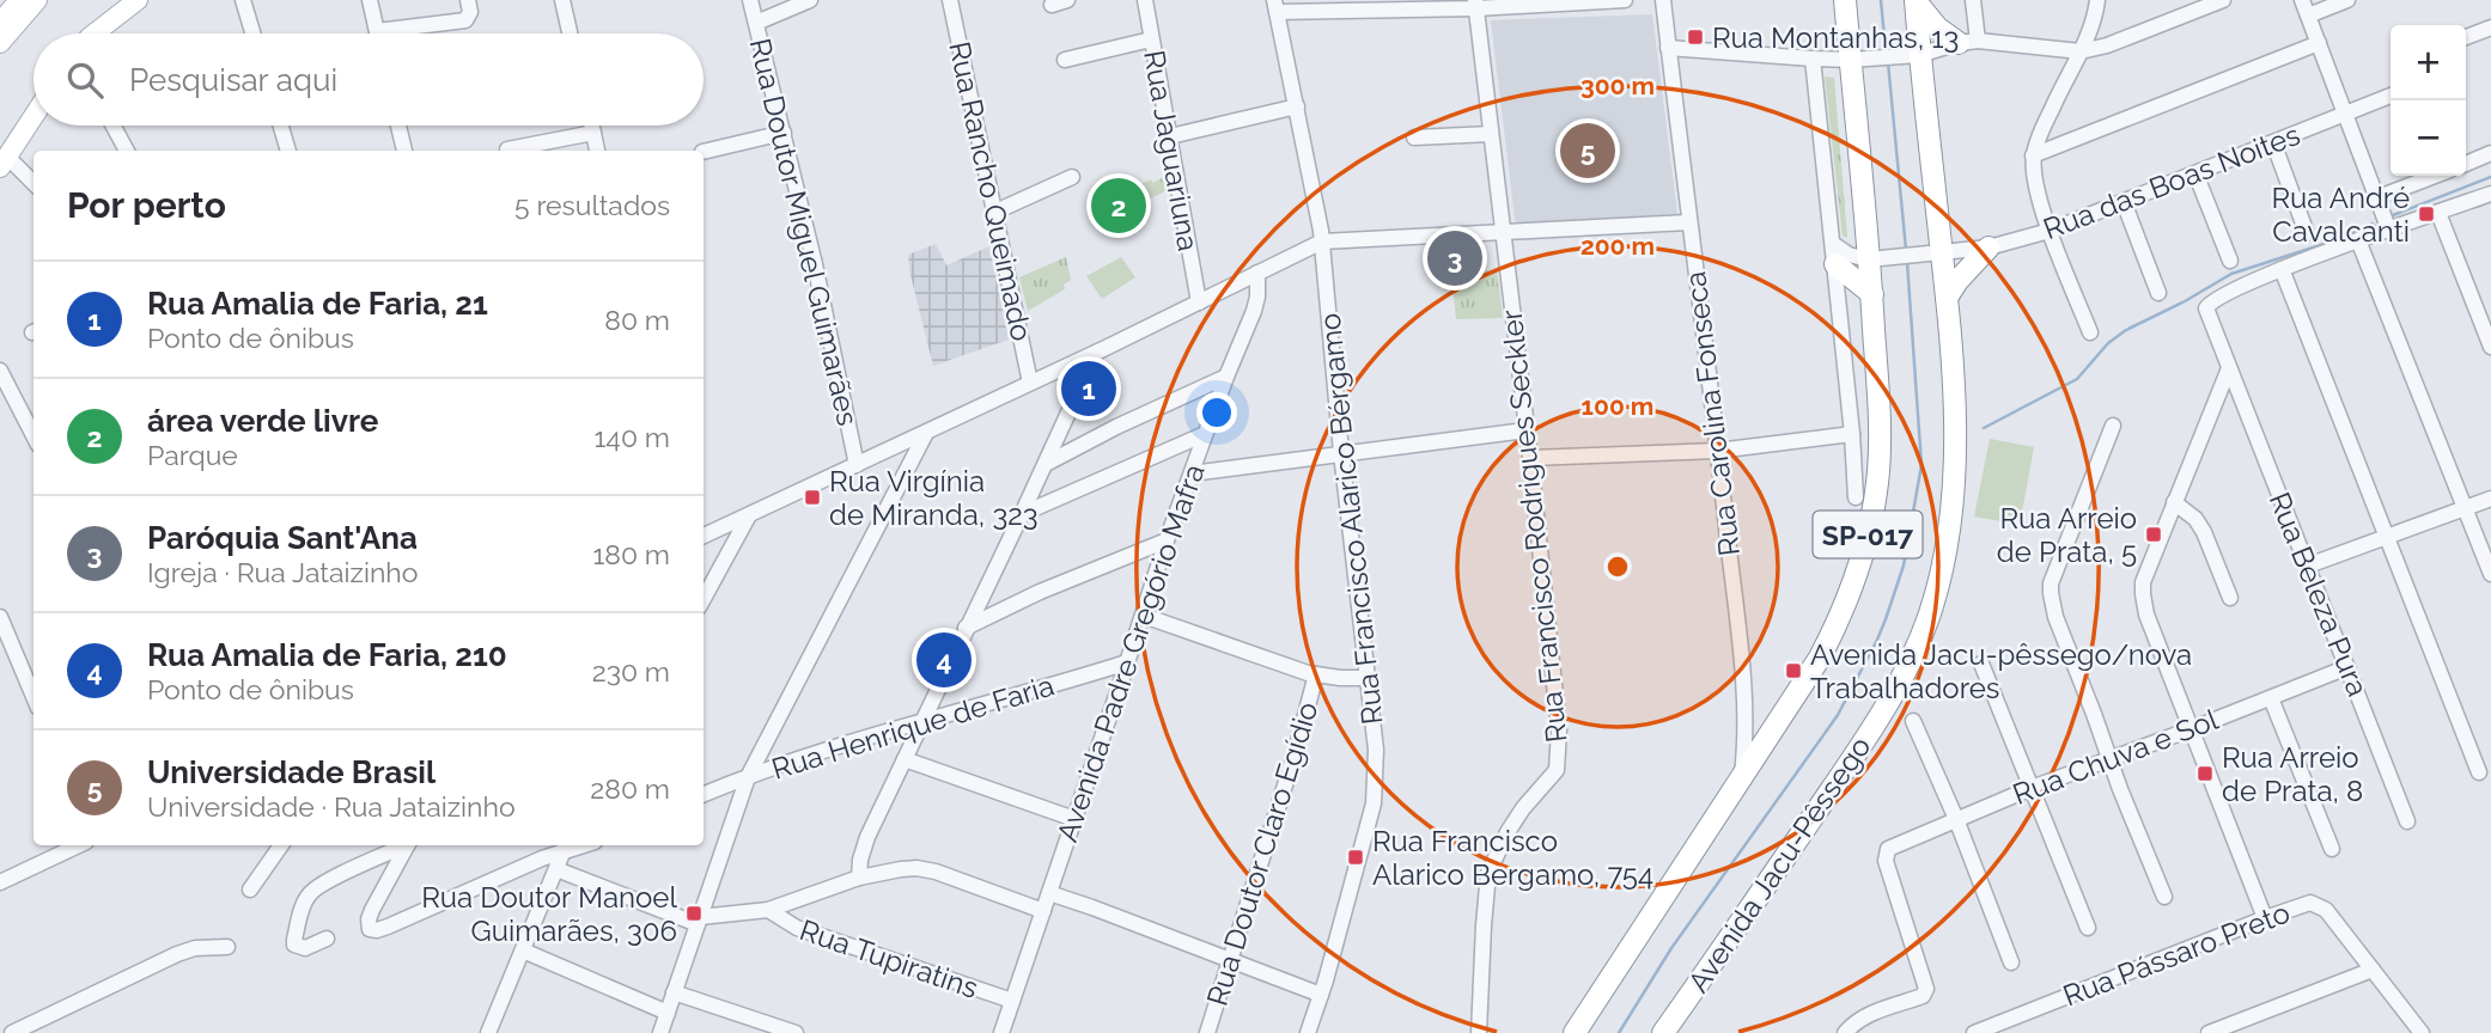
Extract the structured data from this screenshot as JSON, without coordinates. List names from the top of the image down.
{
  "streets": {
    "highway": ["SP-017", "Avenida Jacu-Pêssego"],
    "street": [
      "Rua Jaguariuna",
      "Rua das Boas Noites",
      "Rua Rancho Queimado",
      "Rua Doutor Miguel Guimarães",
      "Rua Carolina Fonseca",
      "Rua Francisco Alarico Bérgamo",
      "Rua Francisco Rodrigues Seckler",
      "Rua Beleza Pura",
      "Avenida Padre Gregório Mafra",
      "Rua Henrique de Faria",
      "Rua Chuva e Sol",
      "Rua Doutor Claro Egídio",
      "Rua Pássaro Preto",
      "Rua Tupiratins"
    ]
  },
  "crossings": [
    ["Rua das Boas Noites", "Avenida Jacu-Pêssego"],
    ["Rua Carolina Fonseca", "SP-017"],
    ["Rua Beleza Pura", "Rua Chuva e Sol"],
    ["Avenida Padre Gregório Mafra", "Rua Henrique de Faria"],
    ["Avenida Padre Gregório Mafra", "Rua Tupiratins"]
  ],
  "places": {
    "transit": [
      "Rua Montanhas, 13",
      "Rua André Cavalcanti",
      "Rua Virgínia de Miranda, 323",
      "Rua Arreio de Prata, 5",
      "Avenida Jacu-pêssego/nova Trabalhadores",
      "Rua Arreio de Prata, 8",
      "Rua Francisco Alarico Bergamo, 754",
      "Rua Doutor Manoel Guimarães, 306"
    ]
  },
  "page": {
    "map_buttons": ["+", "−"],
    "search": "Pesquisar aqui",
    "pins": [
      "5",
      "2",
      "3",
      "1",
      "4"
    ],
    "heading": ["Por perto", "5 resultados"],
    "list": [
      {
        "mark": "1",
        "name": "Rua Amalia de Faria, 21",
        "note": "Ponto de ônibus",
        "value": "80 m"
      },
      {
        "mark": "2",
        "name": "área verde livre",
        "note": "Parque",
        "value": "140 m"
      },
      {
        "mark": "3",
        "name": "Paróquia Sant'Ana",
        "note": "Igreja · Rua Jataizinho",
        "value": "180 m"
      },
      {
        "mark": "4",
        "name": "Rua Amalia de Faria, 210",
        "note": "Ponto de ônibus",
        "value": "230 m"
      },
      {
        "mark": "5",
        "name": "Universidade Brasil",
        "note": "Universidade · Rua Jataizinho",
        "value": "280 m"
      }
    ]
  },
  "rings": ["300 m", "200 m", "100 m"]
}
